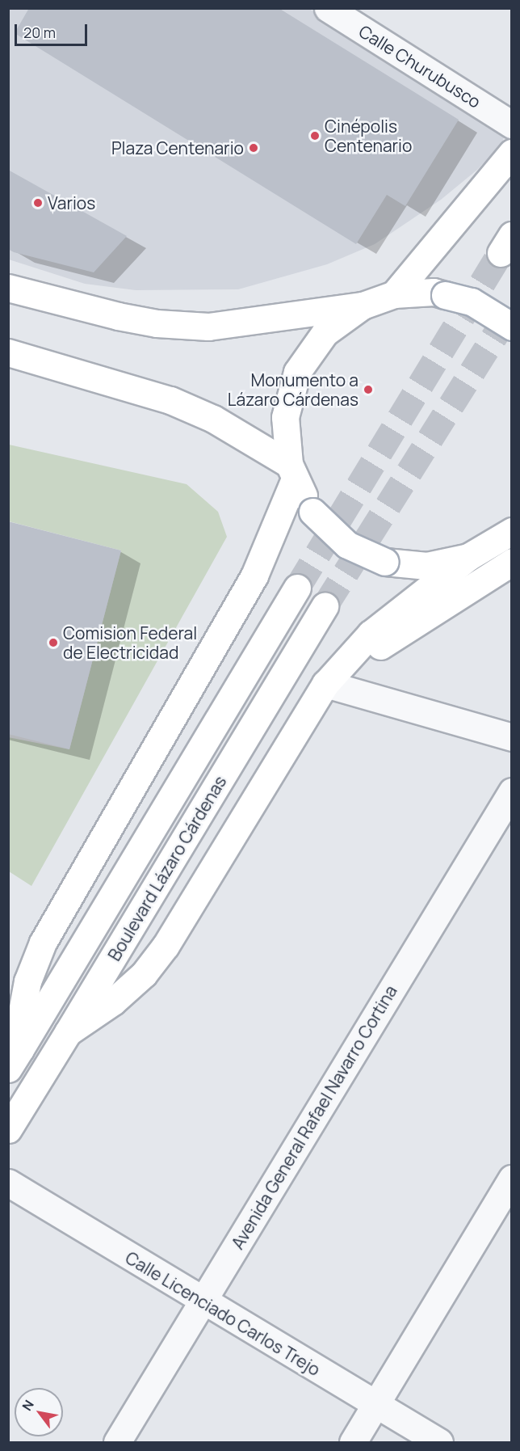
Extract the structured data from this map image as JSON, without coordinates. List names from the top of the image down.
{
  "streets": {
    "main road": ["Boulevard Lázaro Cárdenas"],
    "street": ["Calle Churubusco", "Avenida General Rafael Navarro Cortina", "Calle Licenciado Carlos Trejo"]
  },
  "crossings": [
    ["Avenida General Rafael Navarro Cortina", "Calle Licenciado Carlos Trejo"]
  ],
  "places": [
    "Cinépolis Centenario",
    "Plaza Centenario",
    "Varios",
    "Monumento a Lázaro Cárdenas",
    "Comision Federal de Electricidad"
  ],
  "scale_bar": "20 m",
  "north": "top left"
}
